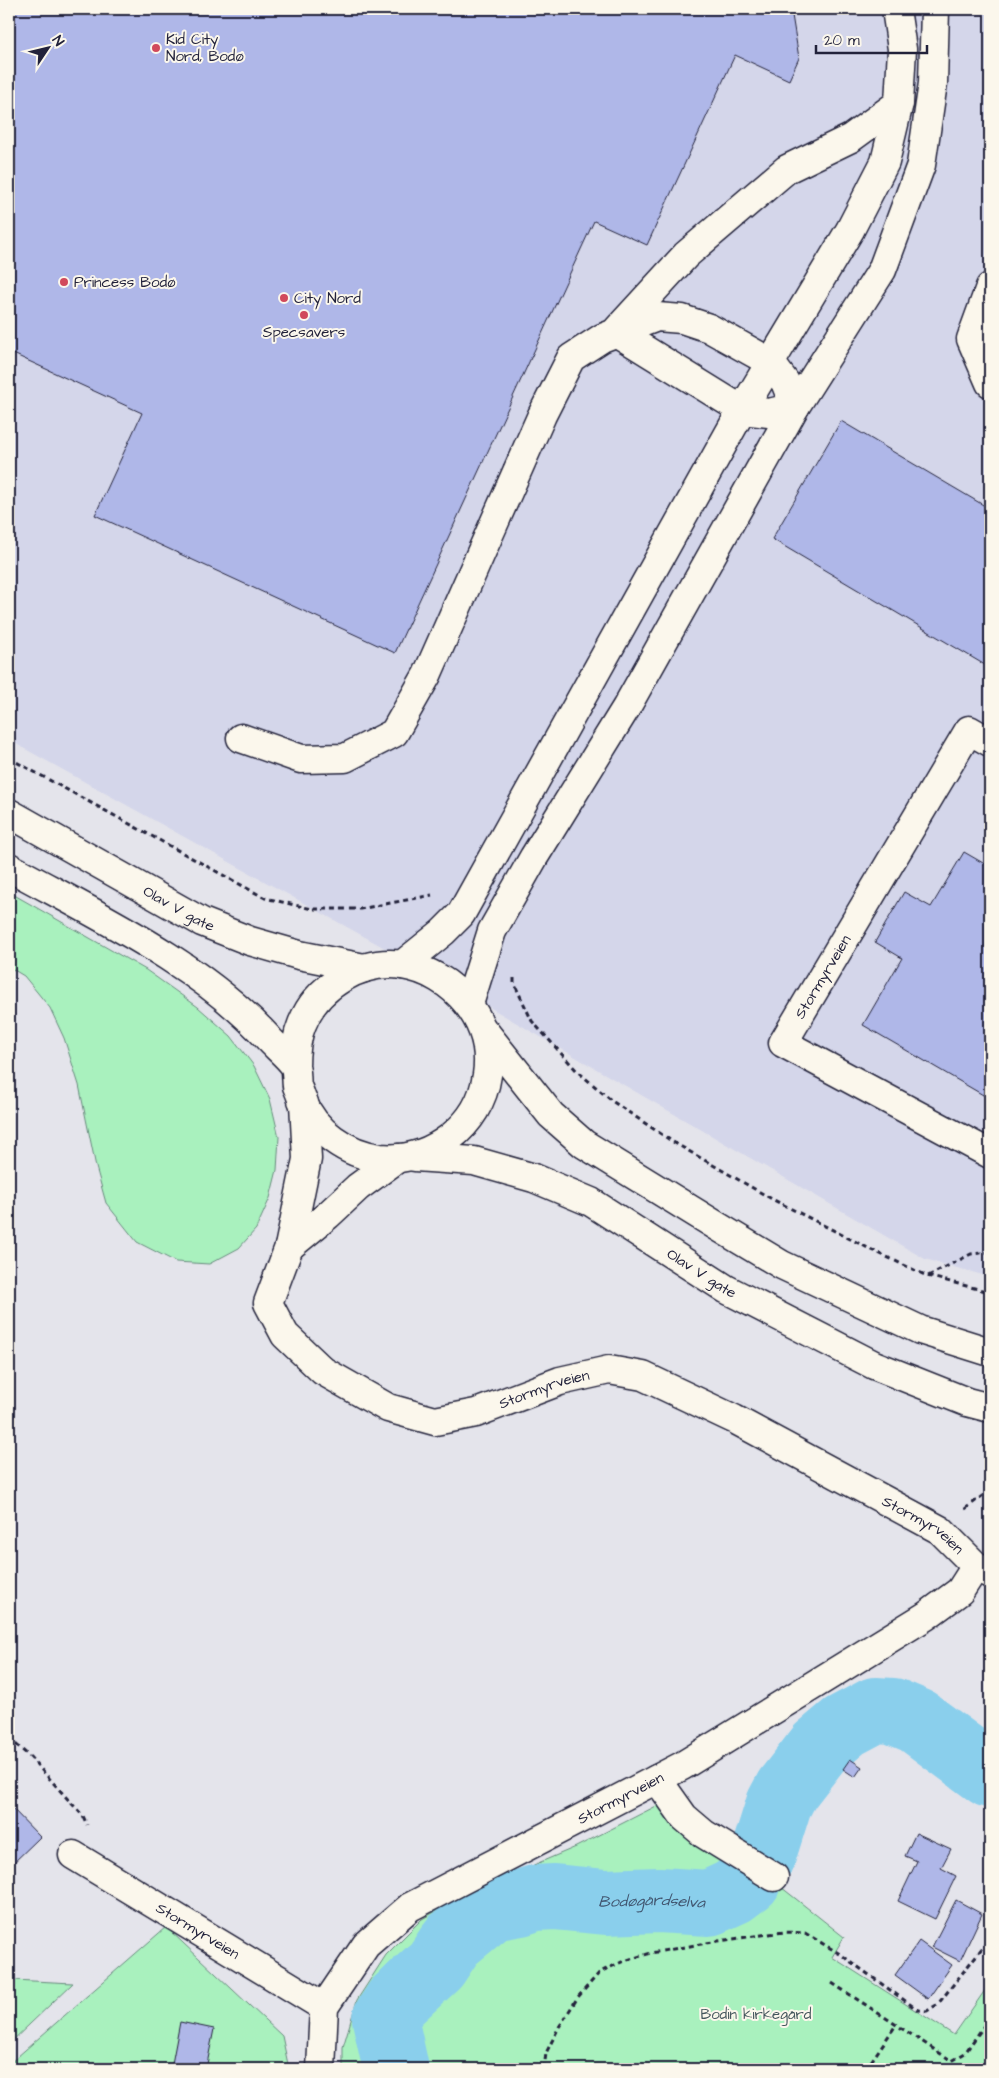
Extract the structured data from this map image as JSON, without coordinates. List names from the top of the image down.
{
  "streets": {
    "main road": ["Olav V gate", "Stormyrveien"]
  },
  "crossings": [
    ["Olav V gate", "Stormyrveien"]
  ],
  "water": ["Bodøgårdselva"],
  "parks": ["Bodin kirkegård"],
  "places": [
    "Kid City Nord, Bodø",
    "Princess Bodø",
    "City Nord",
    "Specsavers"
  ],
  "scale_bar": "20 m",
  "north": "top right"
}
